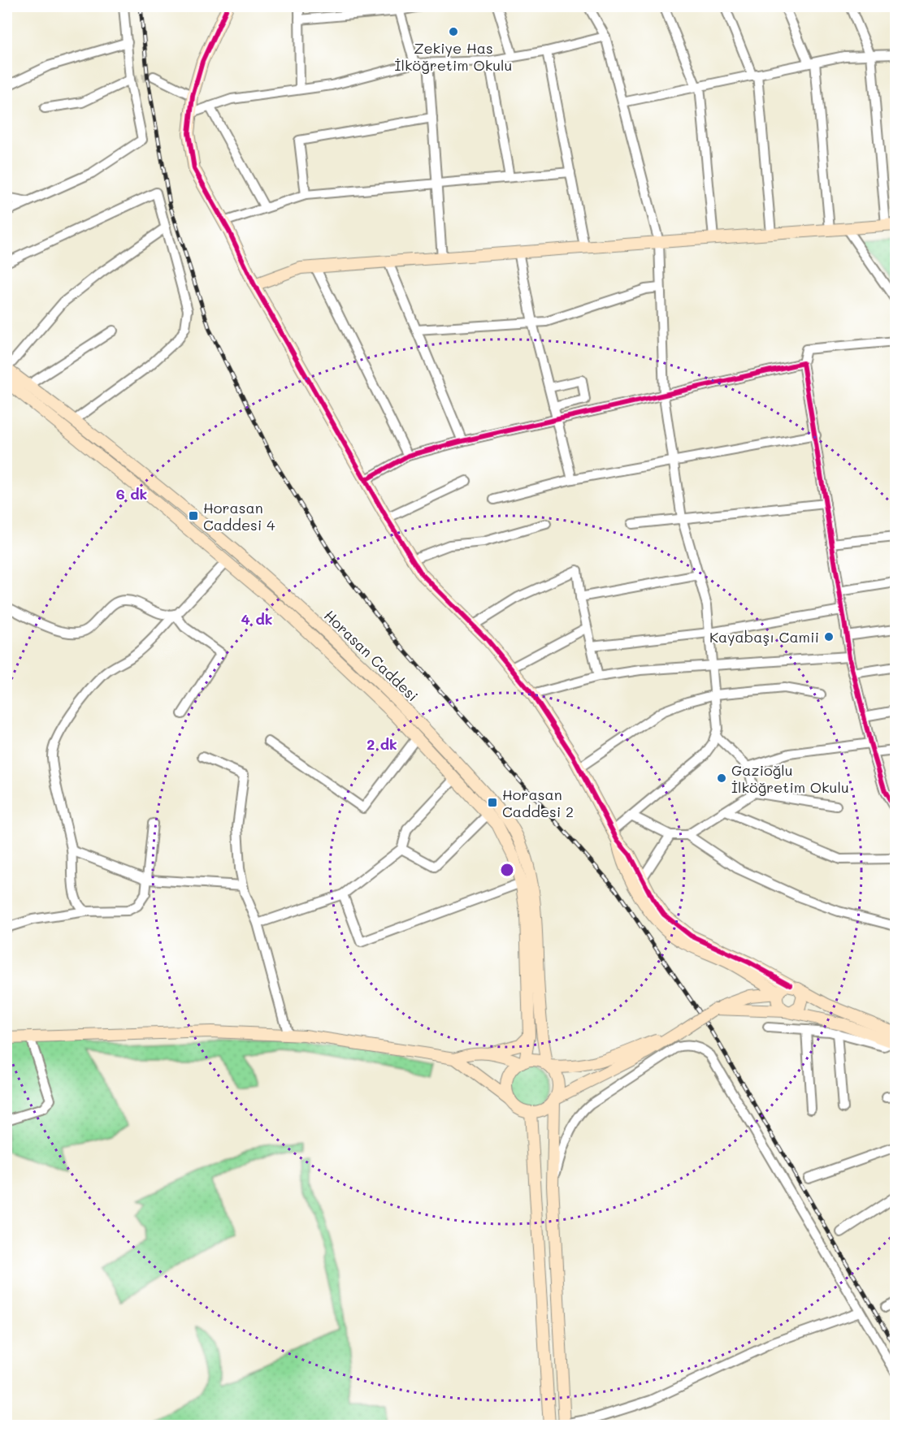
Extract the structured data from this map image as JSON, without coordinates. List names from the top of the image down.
{
  "streets": {
    "street": ["Horasan Caddesi"]
  },
  "places": {
    "other": ["Zekiye Has İlköğretim Okulu", "Kayabaşı Camii", "Gazioğlu İlköğretim Okulu"],
    "transit": ["Horasan Caddesi 4", "Horasan Caddesi 2"]
  },
  "rings": ["6 dk", "4 dk", "2 dk"]
}
